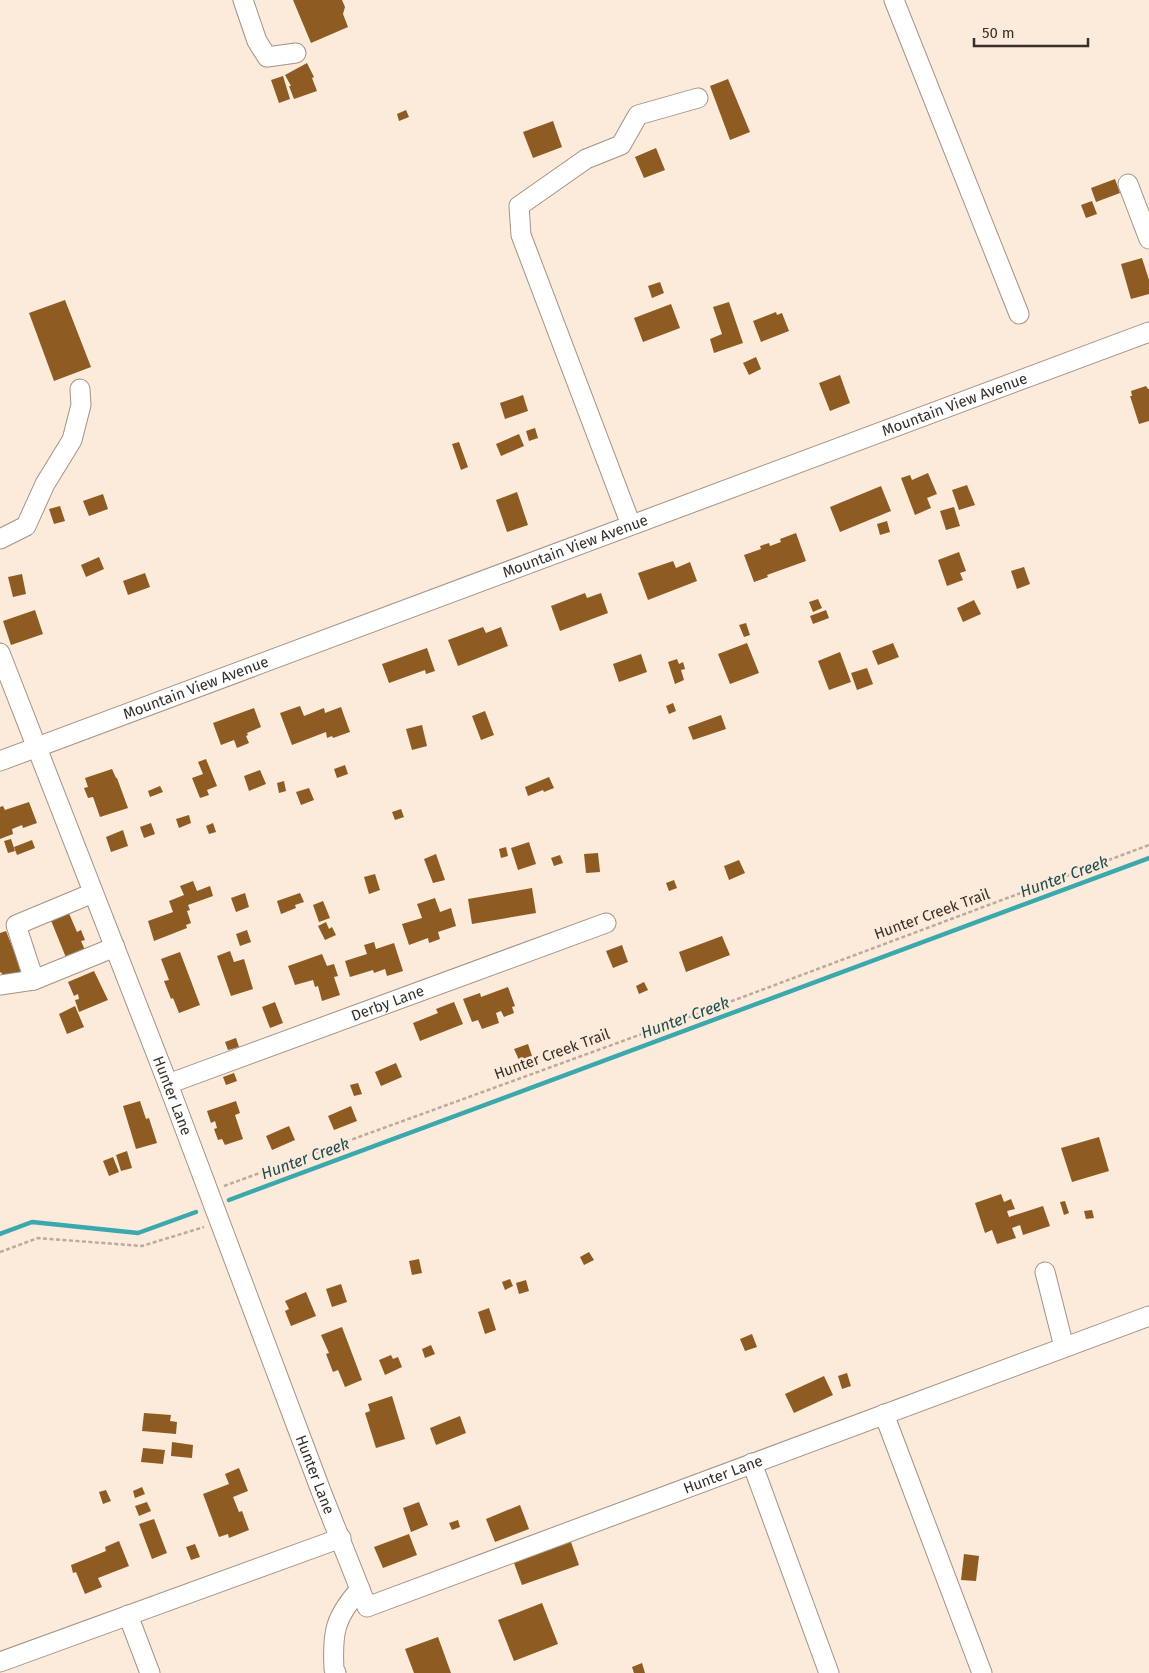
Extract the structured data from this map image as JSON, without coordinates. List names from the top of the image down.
{
  "streets": {
    "street": ["Mountain View Avenue", "Derby Lane", "Hunter Lane"],
    "path": ["Hunter Creek Trail"]
  },
  "crossings": [
    ["Mountain View Avenue", "Hunter Lane"],
    ["Hunter Creek Trail", "Hunter Lane"],
    ["Derby Lane", "Hunter Lane"]
  ],
  "water": ["Hunter Creek"],
  "scale_bar": "50 m"
}
